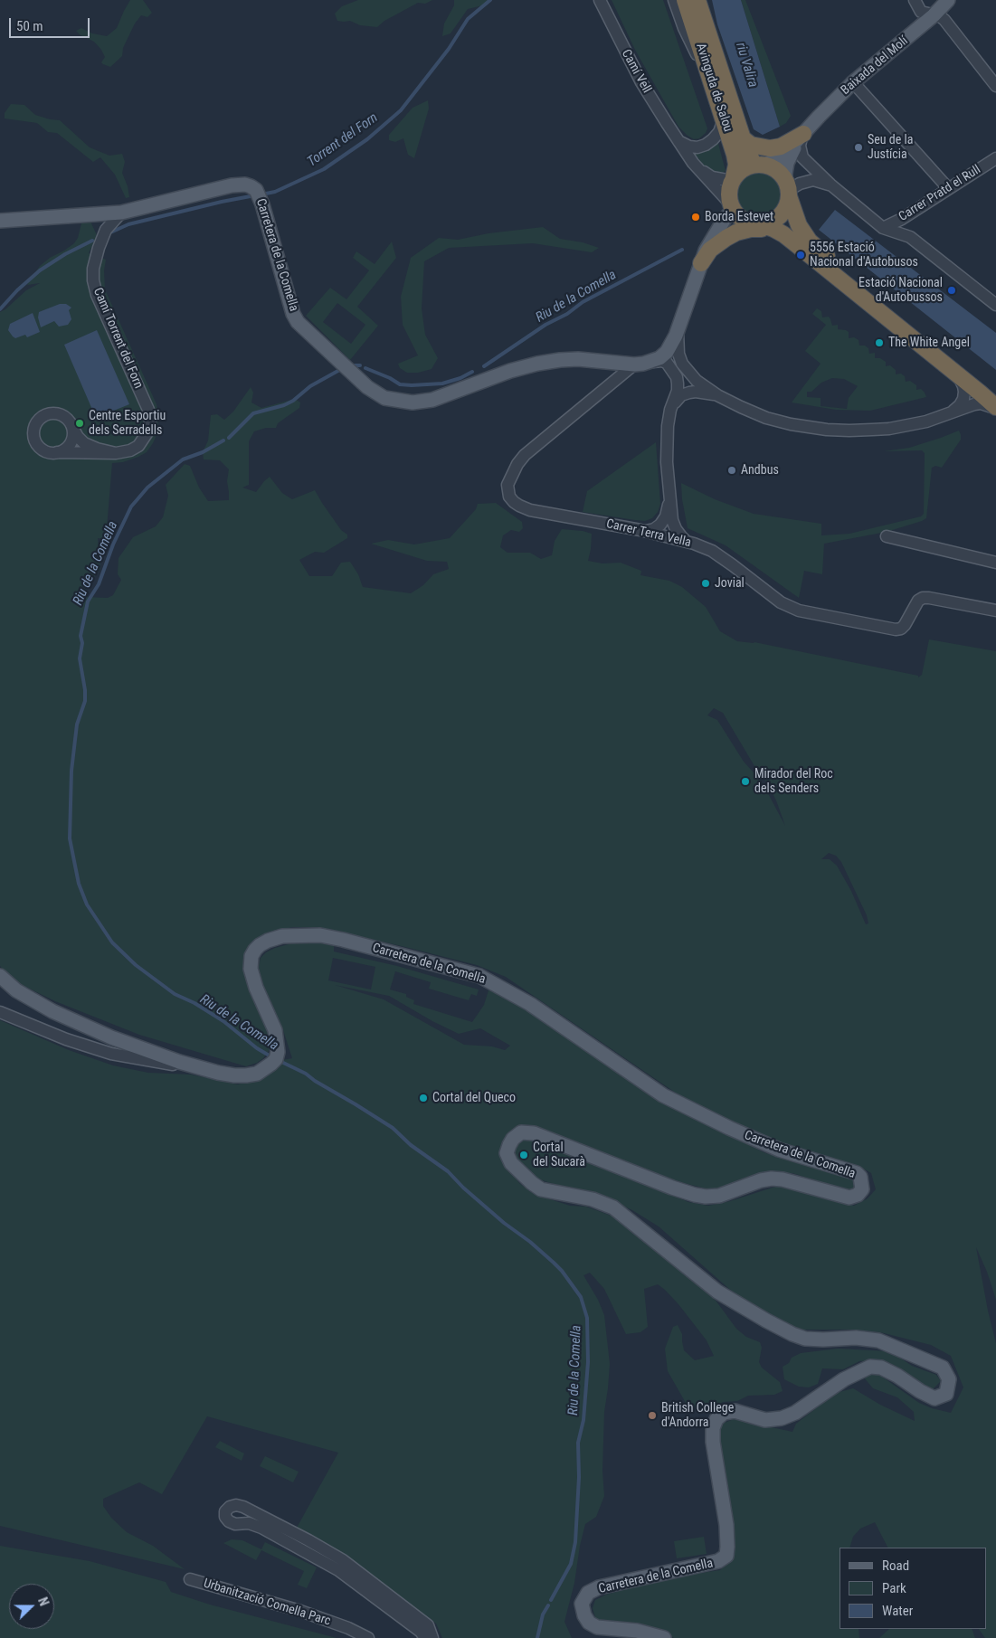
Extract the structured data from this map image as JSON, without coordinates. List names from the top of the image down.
{
  "streets": {
    "highway": ["Avinguda de Salou"],
    "main road": ["Baixada del Molí", "Carretera de la Comella"],
    "street": [
      "Camí Vell",
      "Carrer Pratd el Rull",
      "Camí Torrent del Forn",
      "Carrer Terra Vella",
      "Urbanització Comella Parc"
    ]
  },
  "crossings": [
    ["Baixada del Molí", "Camí Vell"],
    ["Baixada del Molí", "Avinguda de Salou"],
    ["Camí Vell", "Avinguda de Salou"],
    ["Carretera de la Comella", "Camí Torrent del Forn"],
    ["Carretera de la Comella", "Carrer Terra Vella"]
  ],
  "water": ["riu Valira", "Torrent del Forn", "Riu de la Comella"],
  "places": [
    "Seu de la Justícia",
    "Borda Estevet",
    "5556 Estació Nacional d'Autobusos",
    "Estació Nacional d'Autobussos",
    "The White Angel",
    "Centre Esportiu dels Serradells",
    "Andbus",
    "Jovial",
    "Mirador del Roc dels Senders",
    "Cortal del Queco",
    "Cortal del Sucarà",
    "British College d'Andorra"
  ],
  "legend": ["Road", "Park", "Water"],
  "scale_bar": "50 m",
  "north": "right"
}
